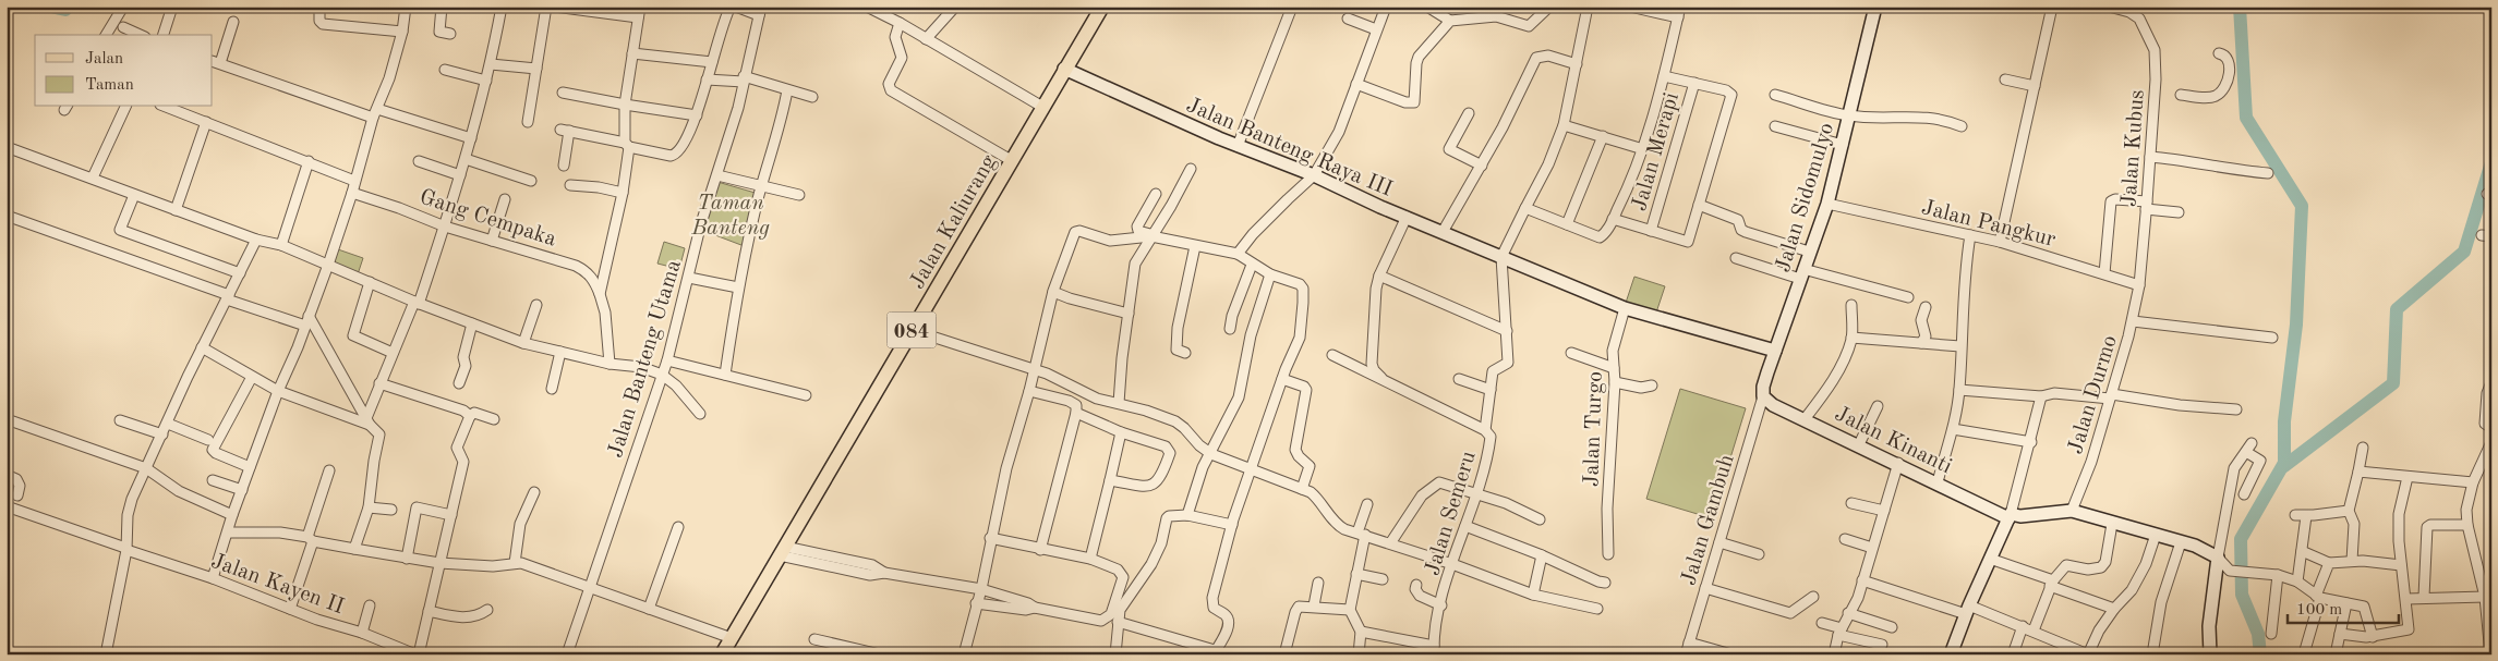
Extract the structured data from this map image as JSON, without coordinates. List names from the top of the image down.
{
  "streets": {
    "main road": ["Jalan Kaliurang", "084"],
    "street": [
      "Jalan Banteng Raya III",
      "Jalan Kubus",
      "Jalan Merapi",
      "Jalan Sidomulyo",
      "Gang Cempaka",
      "Jalan Pangkur",
      "Jalan Banteng Utama",
      "Jalan Durmo",
      "Jalan Turgo",
      "Jalan Kinanti",
      "Jalan Semeru",
      "Jalan Gambuh",
      "Jalan Kayen II"
    ]
  },
  "crossings": [
    ["Jalan Banteng Raya III", "Jalan Sidomulyo"],
    ["Jalan Banteng Raya III", "Jalan Kaliurang"],
    ["Jalan Banteng Raya III", "Jalan Turgo"],
    ["Jalan Kubus", "Jalan Pangkur"],
    ["Jalan Kubus", "Jalan Durmo"],
    ["Jalan Sidomulyo", "Jalan Pangkur"],
    ["Jalan Sidomulyo", "Jalan Kinanti"],
    ["Jalan Sidomulyo", "Jalan Gambuh"],
    ["Jalan Pangkur", "Jalan Durmo"],
    ["Jalan Kinanti", "Jalan Gambuh"]
  ],
  "parks": ["Taman Banteng"],
  "legend": ["Jalan", "Taman"],
  "scale_bar": "100 m"
}
